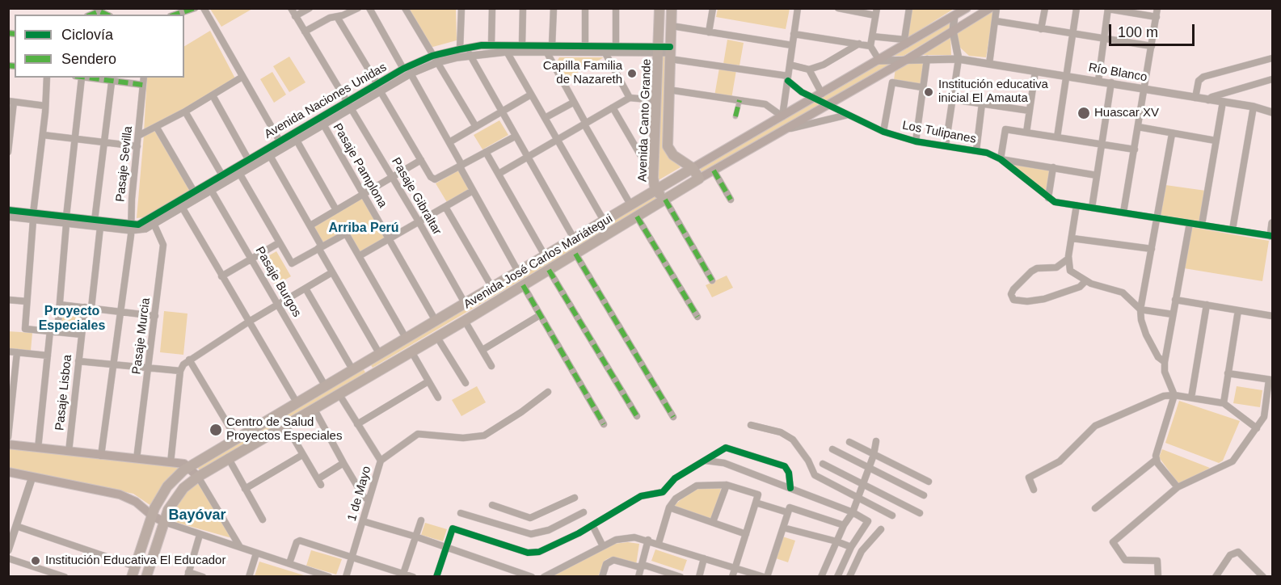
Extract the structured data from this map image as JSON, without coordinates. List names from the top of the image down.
{
  "streets": {
    "main road": ["Avenida Canto Grande", "Avenida José Carlos Mariátegui"],
    "street": [
      "Río Blanco",
      "Avenida Naciones Unidas",
      "Los Tulipanes",
      "Pasaje Sevilla",
      "Pasaje Pamplona",
      "Pasaje Gibraltar",
      "Pasaje Burgos",
      "Pasaje Murcia",
      "Pasaje Lisboa",
      "1 de Mayo"
    ]
  },
  "crossings": [
    ["Río Blanco", "Avenida José Carlos Mariátegui"],
    ["Avenida Naciones Unidas", "Avenida Canto Grande"],
    ["Avenida Naciones Unidas", "Pasaje Sevilla"],
    ["Avenida Naciones Unidas", "Pasaje Pamplona"],
    ["Avenida Naciones Unidas", "Pasaje Gibraltar"],
    ["Avenida Naciones Unidas", "Pasaje Burgos"],
    ["Avenida Naciones Unidas", "Pasaje Murcia"],
    ["Avenida Naciones Unidas", "Pasaje Lisboa"],
    ["Avenida Canto Grande", "Avenida José Carlos Mariátegui"],
    ["Los Tulipanes", "Avenida José Carlos Mariátegui"],
    ["Pasaje Pamplona", "Avenida José Carlos Mariátegui"],
    ["Pasaje Gibraltar", "Avenida José Carlos Mariátegui"],
    ["Avenida José Carlos Mariátegui", "Pasaje Burgos"]
  ],
  "districts": ["Arriba Perú", "Proyecto Especiales", "Bayóvar"],
  "places": [
    "Capilla Familia de Nazareth",
    "Institución educativa inicial El Amauta",
    "Huascar XV",
    "Centro de Salud Proyectos Especiales",
    "Institución Educativa El Educador"
  ],
  "legend": ["Ciclovía", "Sendero"],
  "scale_bar": "100 m"
}
